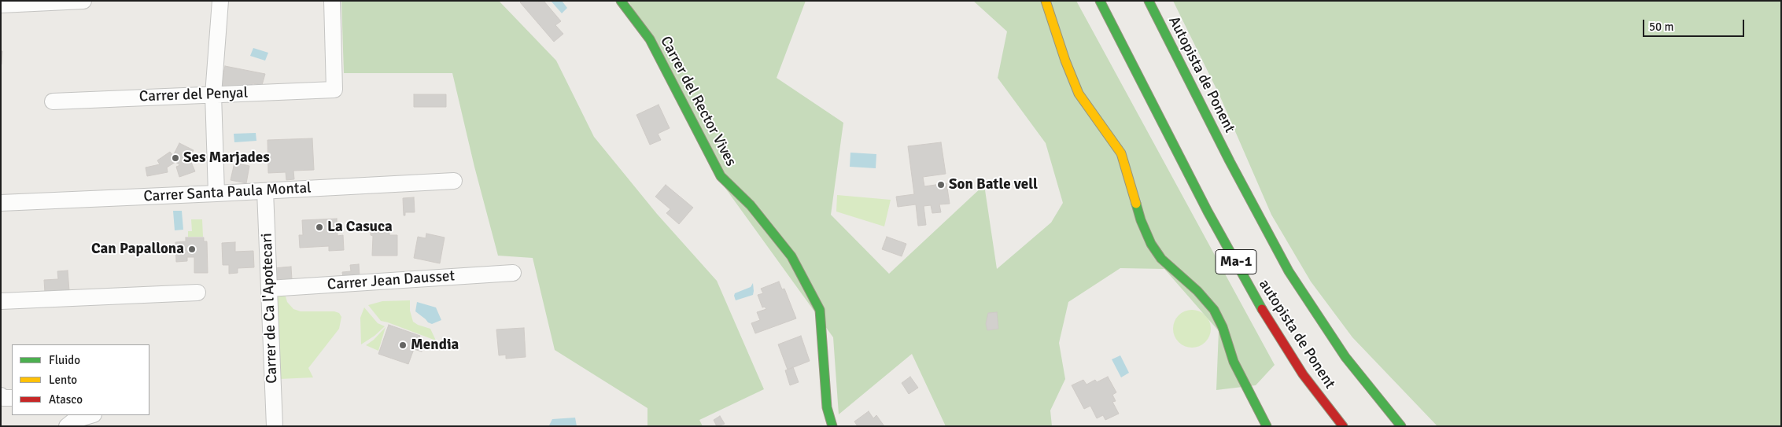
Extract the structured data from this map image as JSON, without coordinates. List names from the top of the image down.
{
  "streets": {
    "main road": [
      "Autopista de Ponent",
      "Carrer del Rector Vives",
      "Ma-1",
      "autopista de Ponent"
    ],
    "street": [
      "Carrer del Penyal",
      "Carrer Santa Paula Montal",
      "Carrer Jean Dausset",
      "Carrer de Ca l'Apotecari"
    ]
  },
  "crossings": [
    ["Autopista de Ponent", "autopista de Ponent"],
    ["Carrer Santa Paula Montal", "Carrer de Ca l'Apotecari"],
    ["Carrer Jean Dausset", "Carrer de Ca l'Apotecari"]
  ],
  "places": [
    "Ses Marjades",
    "Son Batle vell",
    "La Casuca",
    "Can Papallona",
    "Mendia"
  ],
  "legend": ["Fluido", "Lento", "Atasco"],
  "scale_bar": "50 m"
}
